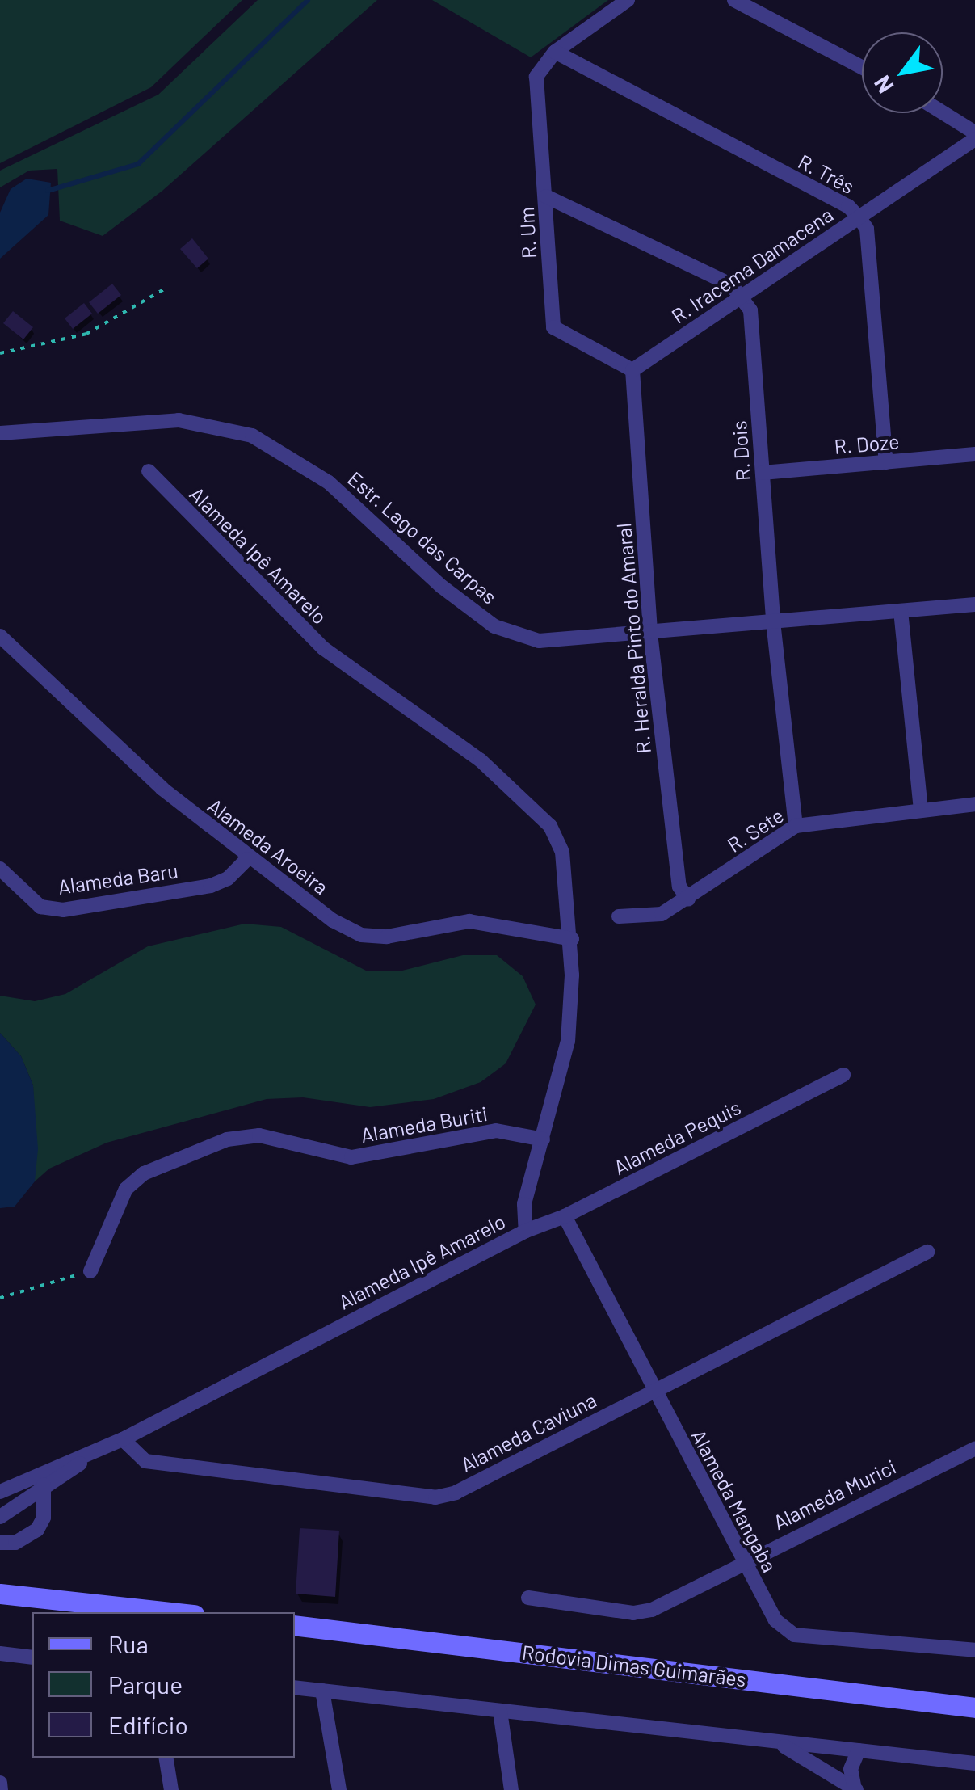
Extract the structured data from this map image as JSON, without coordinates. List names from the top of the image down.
{
  "streets": {
    "main road": ["Rodovia Dimas Guimarães"],
    "street": [
      "R. Três",
      "R. Um",
      "R. Iracema Damacena",
      "R. Doze",
      "R. Dois",
      "Estr. Lago das Carpas",
      "Alameda Ipê Amarelo",
      "R. Heralda Pinto do Amaral",
      "R. Sete",
      "Alameda Aroeira",
      "Alameda Baru",
      "Alameda Buriti",
      "Alameda Pequis",
      "Alameda Caviuna",
      "Alameda Murici",
      "Alameda Mangaba"
    ]
  },
  "crossings": [
    ["R. Três", "R. Um"],
    ["R. Três", "R. Iracema Damacena"],
    ["R. Três", "R. Doze"],
    ["R. Um", "R. Iracema Damacena"],
    ["R. Um", "R. Heralda Pinto do Amaral"],
    ["R. Iracema Damacena", "R. Dois"],
    ["R. Iracema Damacena", "R. Heralda Pinto do Amaral"],
    ["R. Doze", "R. Dois"],
    ["R. Dois", "Estr. Lago das Carpas"],
    ["R. Dois", "R. Sete"],
    ["Estr. Lago das Carpas", "R. Heralda Pinto do Amaral"],
    ["Alameda Ipê Amarelo", "Alameda Aroeira"],
    ["Alameda Ipê Amarelo", "Alameda Buriti"],
    ["Alameda Ipê Amarelo", "Alameda Pequis"],
    ["Alameda Ipê Amarelo", "Alameda Caviuna"],
    ["R. Heralda Pinto do Amaral", "R. Sete"],
    ["Alameda Aroeira", "Alameda Baru"],
    ["Alameda Pequis", "Alameda Mangaba"],
    ["Alameda Caviuna", "Alameda Mangaba"],
    ["Alameda Murici", "Alameda Mangaba"]
  ],
  "legend": ["Rua", "Parque", "Edifício"],
  "north": "bottom left"
}
